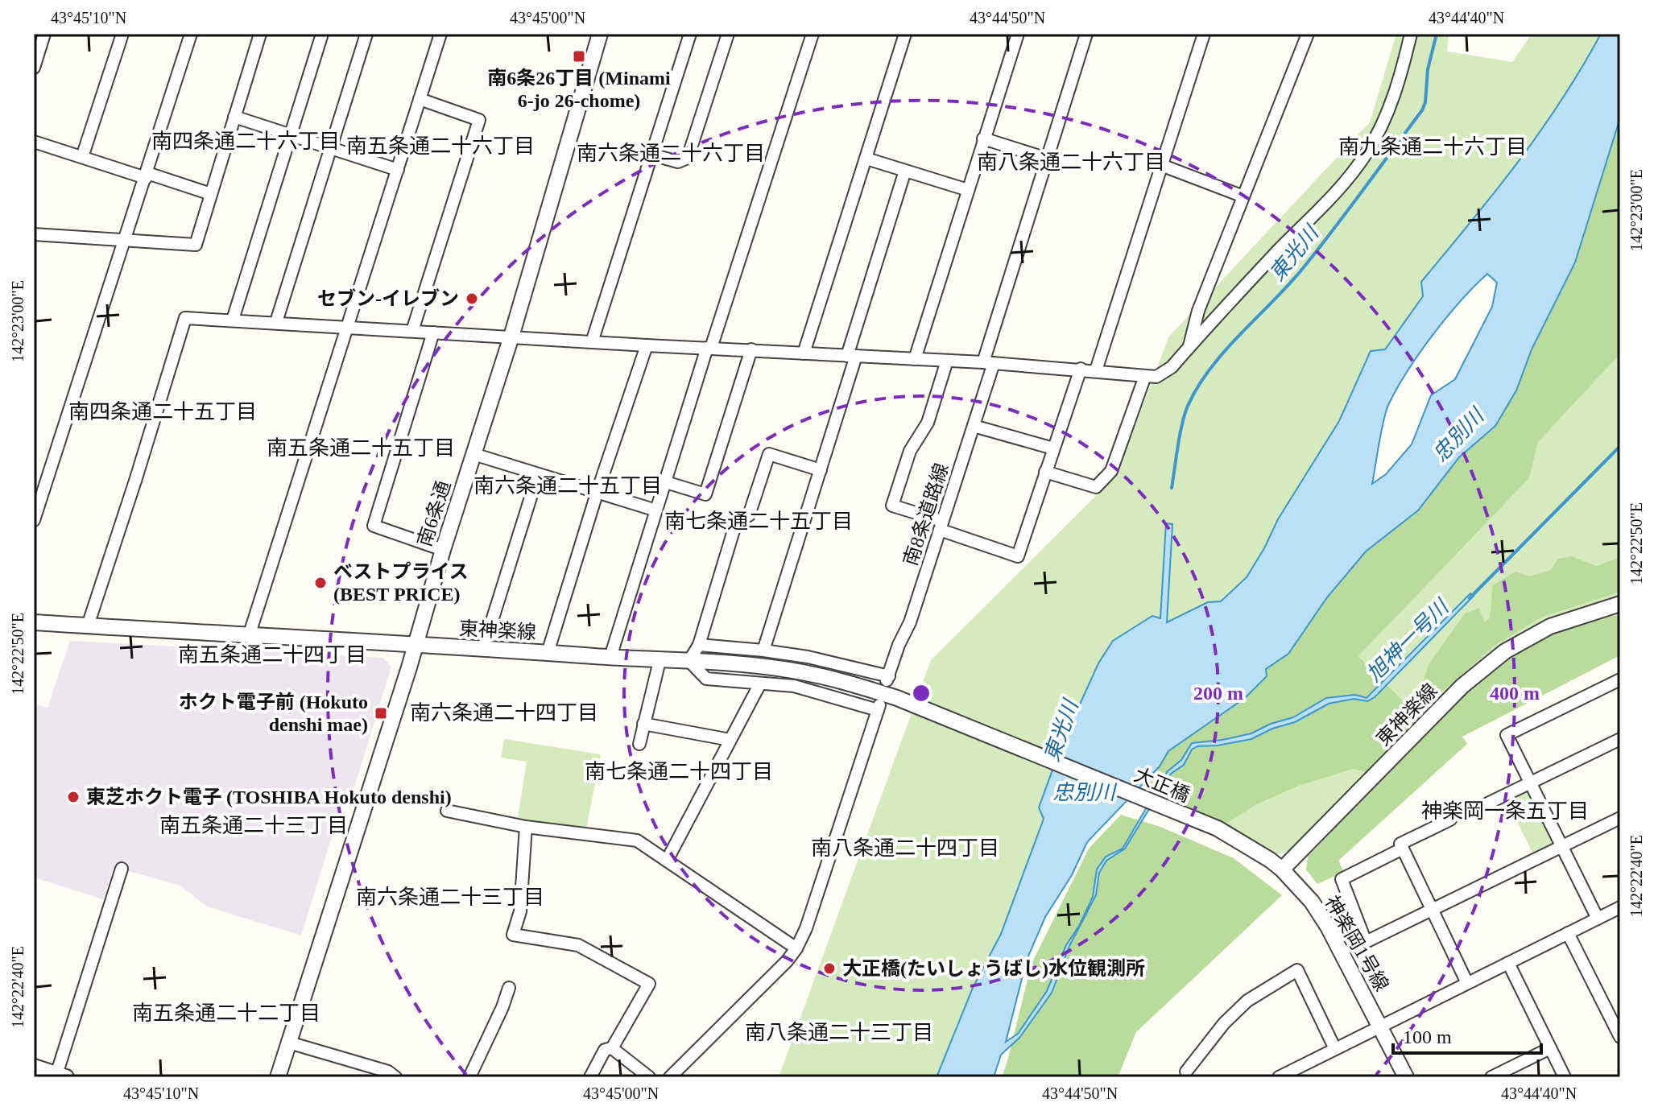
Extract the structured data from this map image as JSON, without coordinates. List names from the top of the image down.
{
  "streets": {
    "street": [
      "南6条通",
      "南8条道路線",
      "東神楽線",
      "大正橋",
      "神楽岡1号線"
    ]
  },
  "crossings": [
    ["南6条通", "東神楽線"],
    ["東神楽線", "大正橋"],
    ["東神楽線", "神楽岡1号線"],
    ["大正橋", "神楽岡1号線"]
  ],
  "districts": [
    "南四条通二十六丁目",
    "南五条通二十六丁目",
    "南九条通二十六丁目",
    "南六条通二十六丁目",
    "南八条通二十六丁目",
    "南四条通二十五丁目",
    "南五条通二十五丁目",
    "南六条通二十五丁目",
    "南七条通二十五丁目",
    "南五条通二十四丁目",
    "南六条通二十四丁目",
    "南七条通二十四丁目",
    "神楽岡一条五丁目",
    "南五条通二十三丁目",
    "南八条通二十四丁目",
    "南六条通二十三丁目",
    "南五条通二十二丁目",
    "南八条通二十三丁目"
  ],
  "water": ["東光川", "忠別川", "旭神一号川"],
  "places": {
    "transit": ["南6条26丁目 (Minami 6-jo 26-chome)", "ホクト電子前 (Hokuto denshi mae)"],
    "other": [
      "セブン-イレブン",
      "ベストプライス (BEST PRICE)",
      "東芝ホクト電子 (TOSHIBA Hokuto denshi)",
      "大正橋(たいしょうばし)水位観測所"
    ]
  },
  "scale_bar": "100 m",
  "coordinates": [
    "43°45'10\"N",
    "43°45'00\"N",
    "43°44'50\"N",
    "43°44'40\"N",
    "142°23'00\"E",
    "142°22'50\"E",
    "142°22'40\"E"
  ],
  "rings": ["200 m", "400 m"]
}
